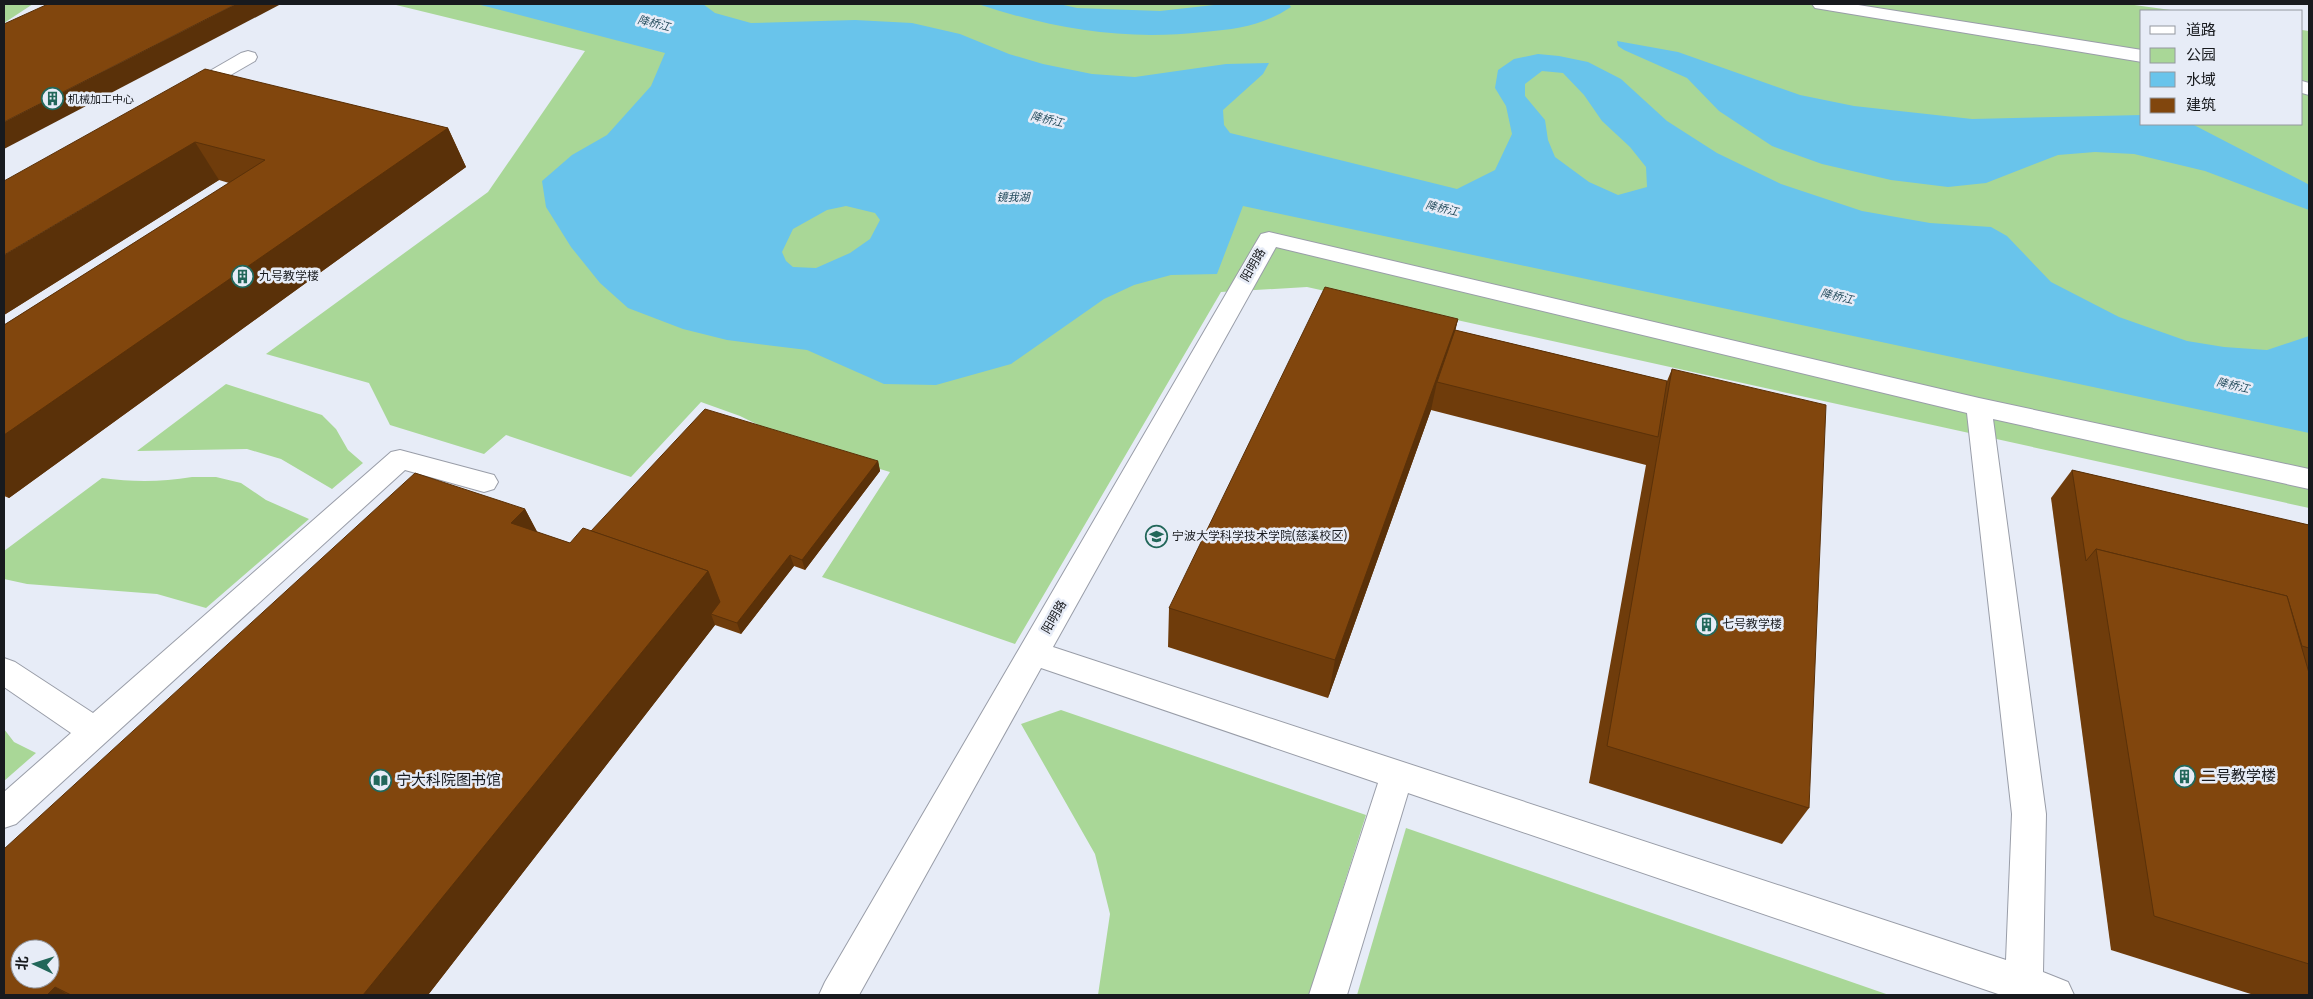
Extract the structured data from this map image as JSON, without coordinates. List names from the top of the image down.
{
  "streets": {
    "street": ["阳明路"]
  },
  "water": ["降桥江", "镜我湖"],
  "places": {
    "building": [
      "机械加工中心",
      "九号教学楼",
      "七号教学楼",
      "二号教学楼"
    ],
    "school or university": ["宁波大学科学技术学院(慈溪校区)"],
    "library": ["宁大科院图书馆"]
  },
  "legend": [
    "道路",
    "公园",
    "水域",
    "建筑"
  ],
  "north": "left"
}
